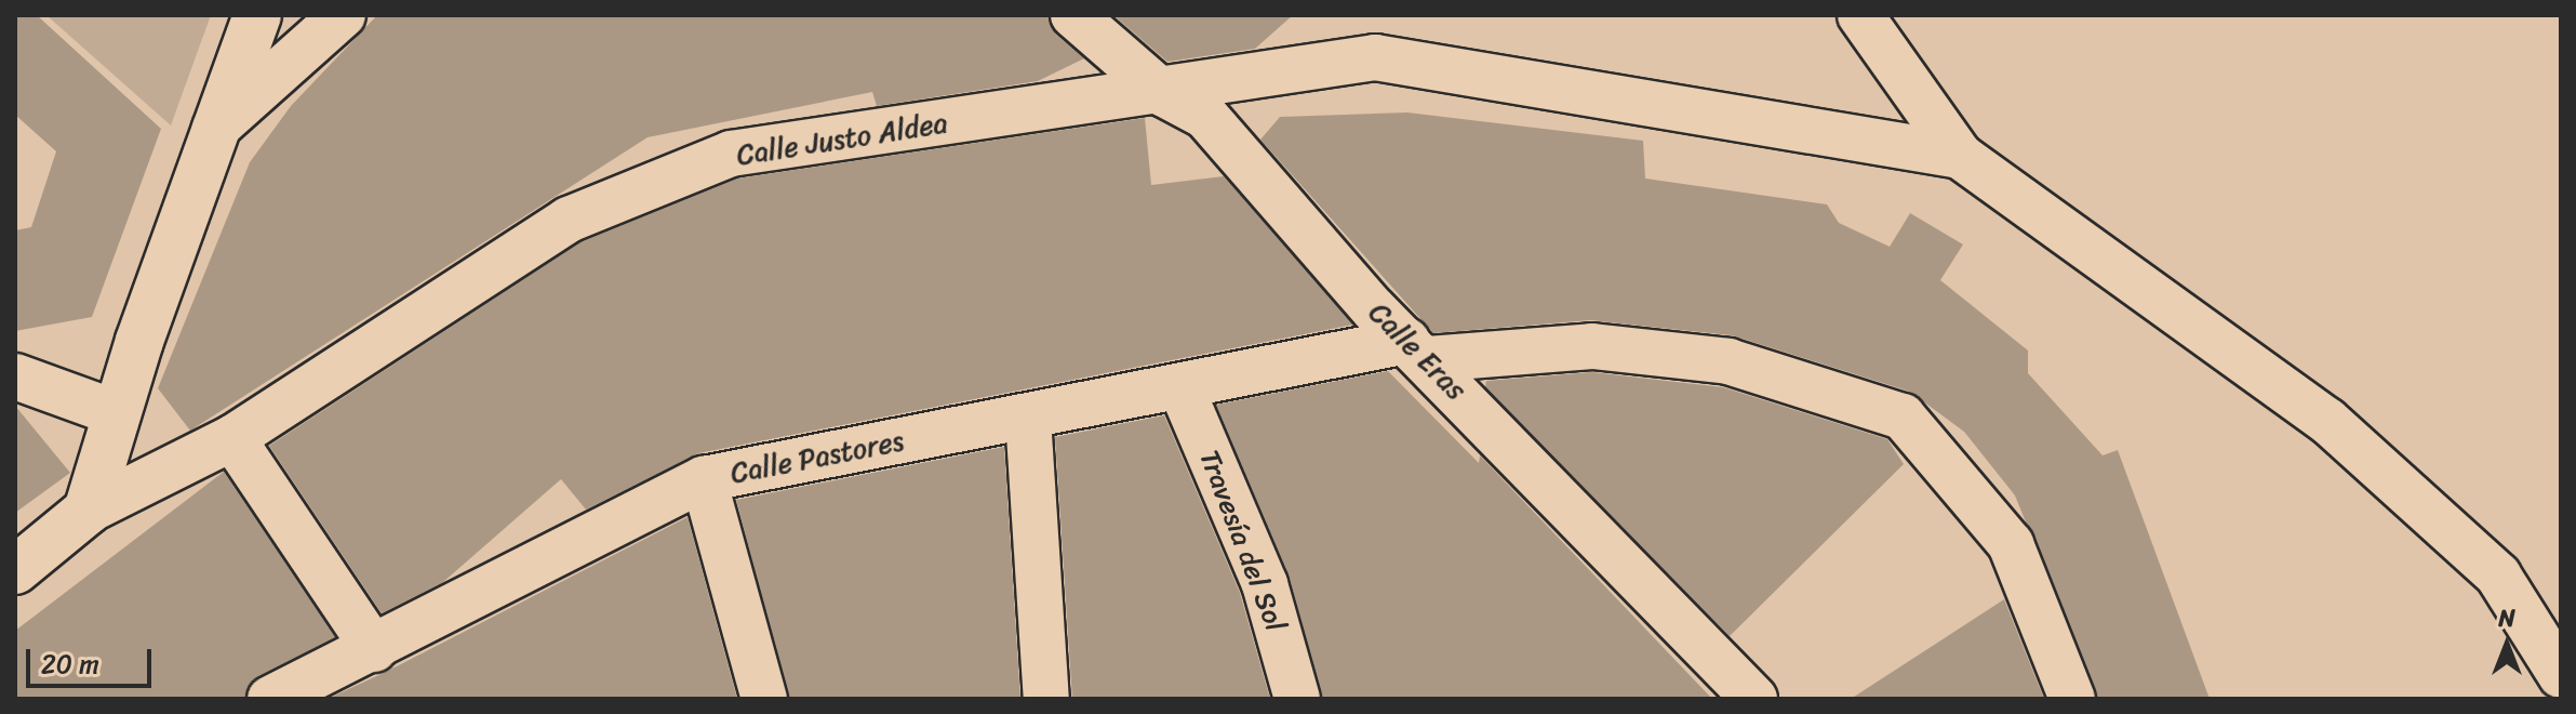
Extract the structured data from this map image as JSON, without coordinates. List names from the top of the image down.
{
  "streets": {
    "street": [
      "Calle Justo Aldea",
      "Calle Eras",
      "Calle Pastores",
      "Travesía del Sol"
    ]
  },
  "crossings": [
    ["Calle Justo Aldea", "Calle Eras"],
    ["Calle Eras", "Calle Pastores"],
    ["Calle Pastores", "Travesía del Sol"]
  ],
  "scale_bar": "20 m",
  "north": "top"
}
